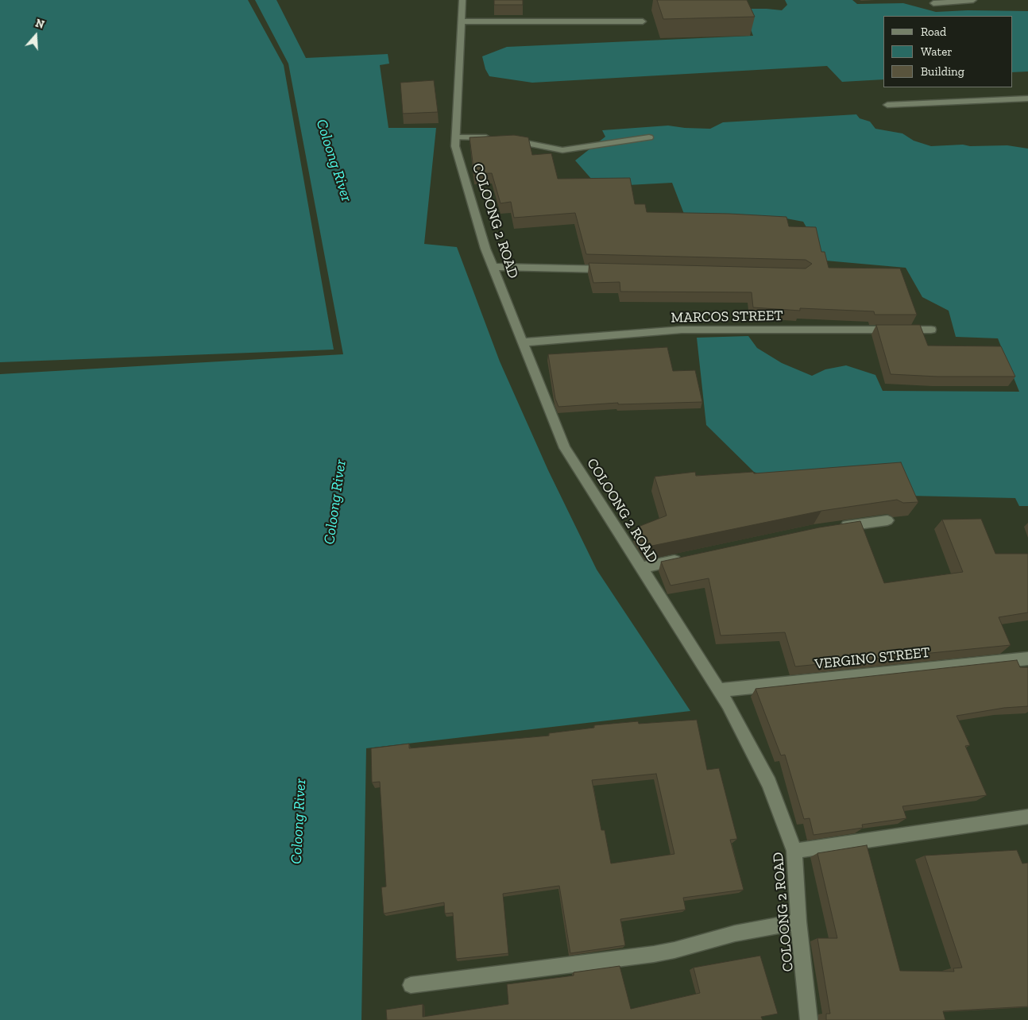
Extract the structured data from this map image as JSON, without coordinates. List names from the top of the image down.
{
  "streets": {
    "street": ["COLOONG 2 ROAD", "MARCOS STREET", "VERGINO STREET"]
  },
  "crossings": [
    ["COLOONG 2 ROAD", "MARCOS STREET"],
    ["COLOONG 2 ROAD", "VERGINO STREET"]
  ],
  "water": ["Coloong River"],
  "legend": ["Road", "Water", "Building"],
  "north": "top"
}
